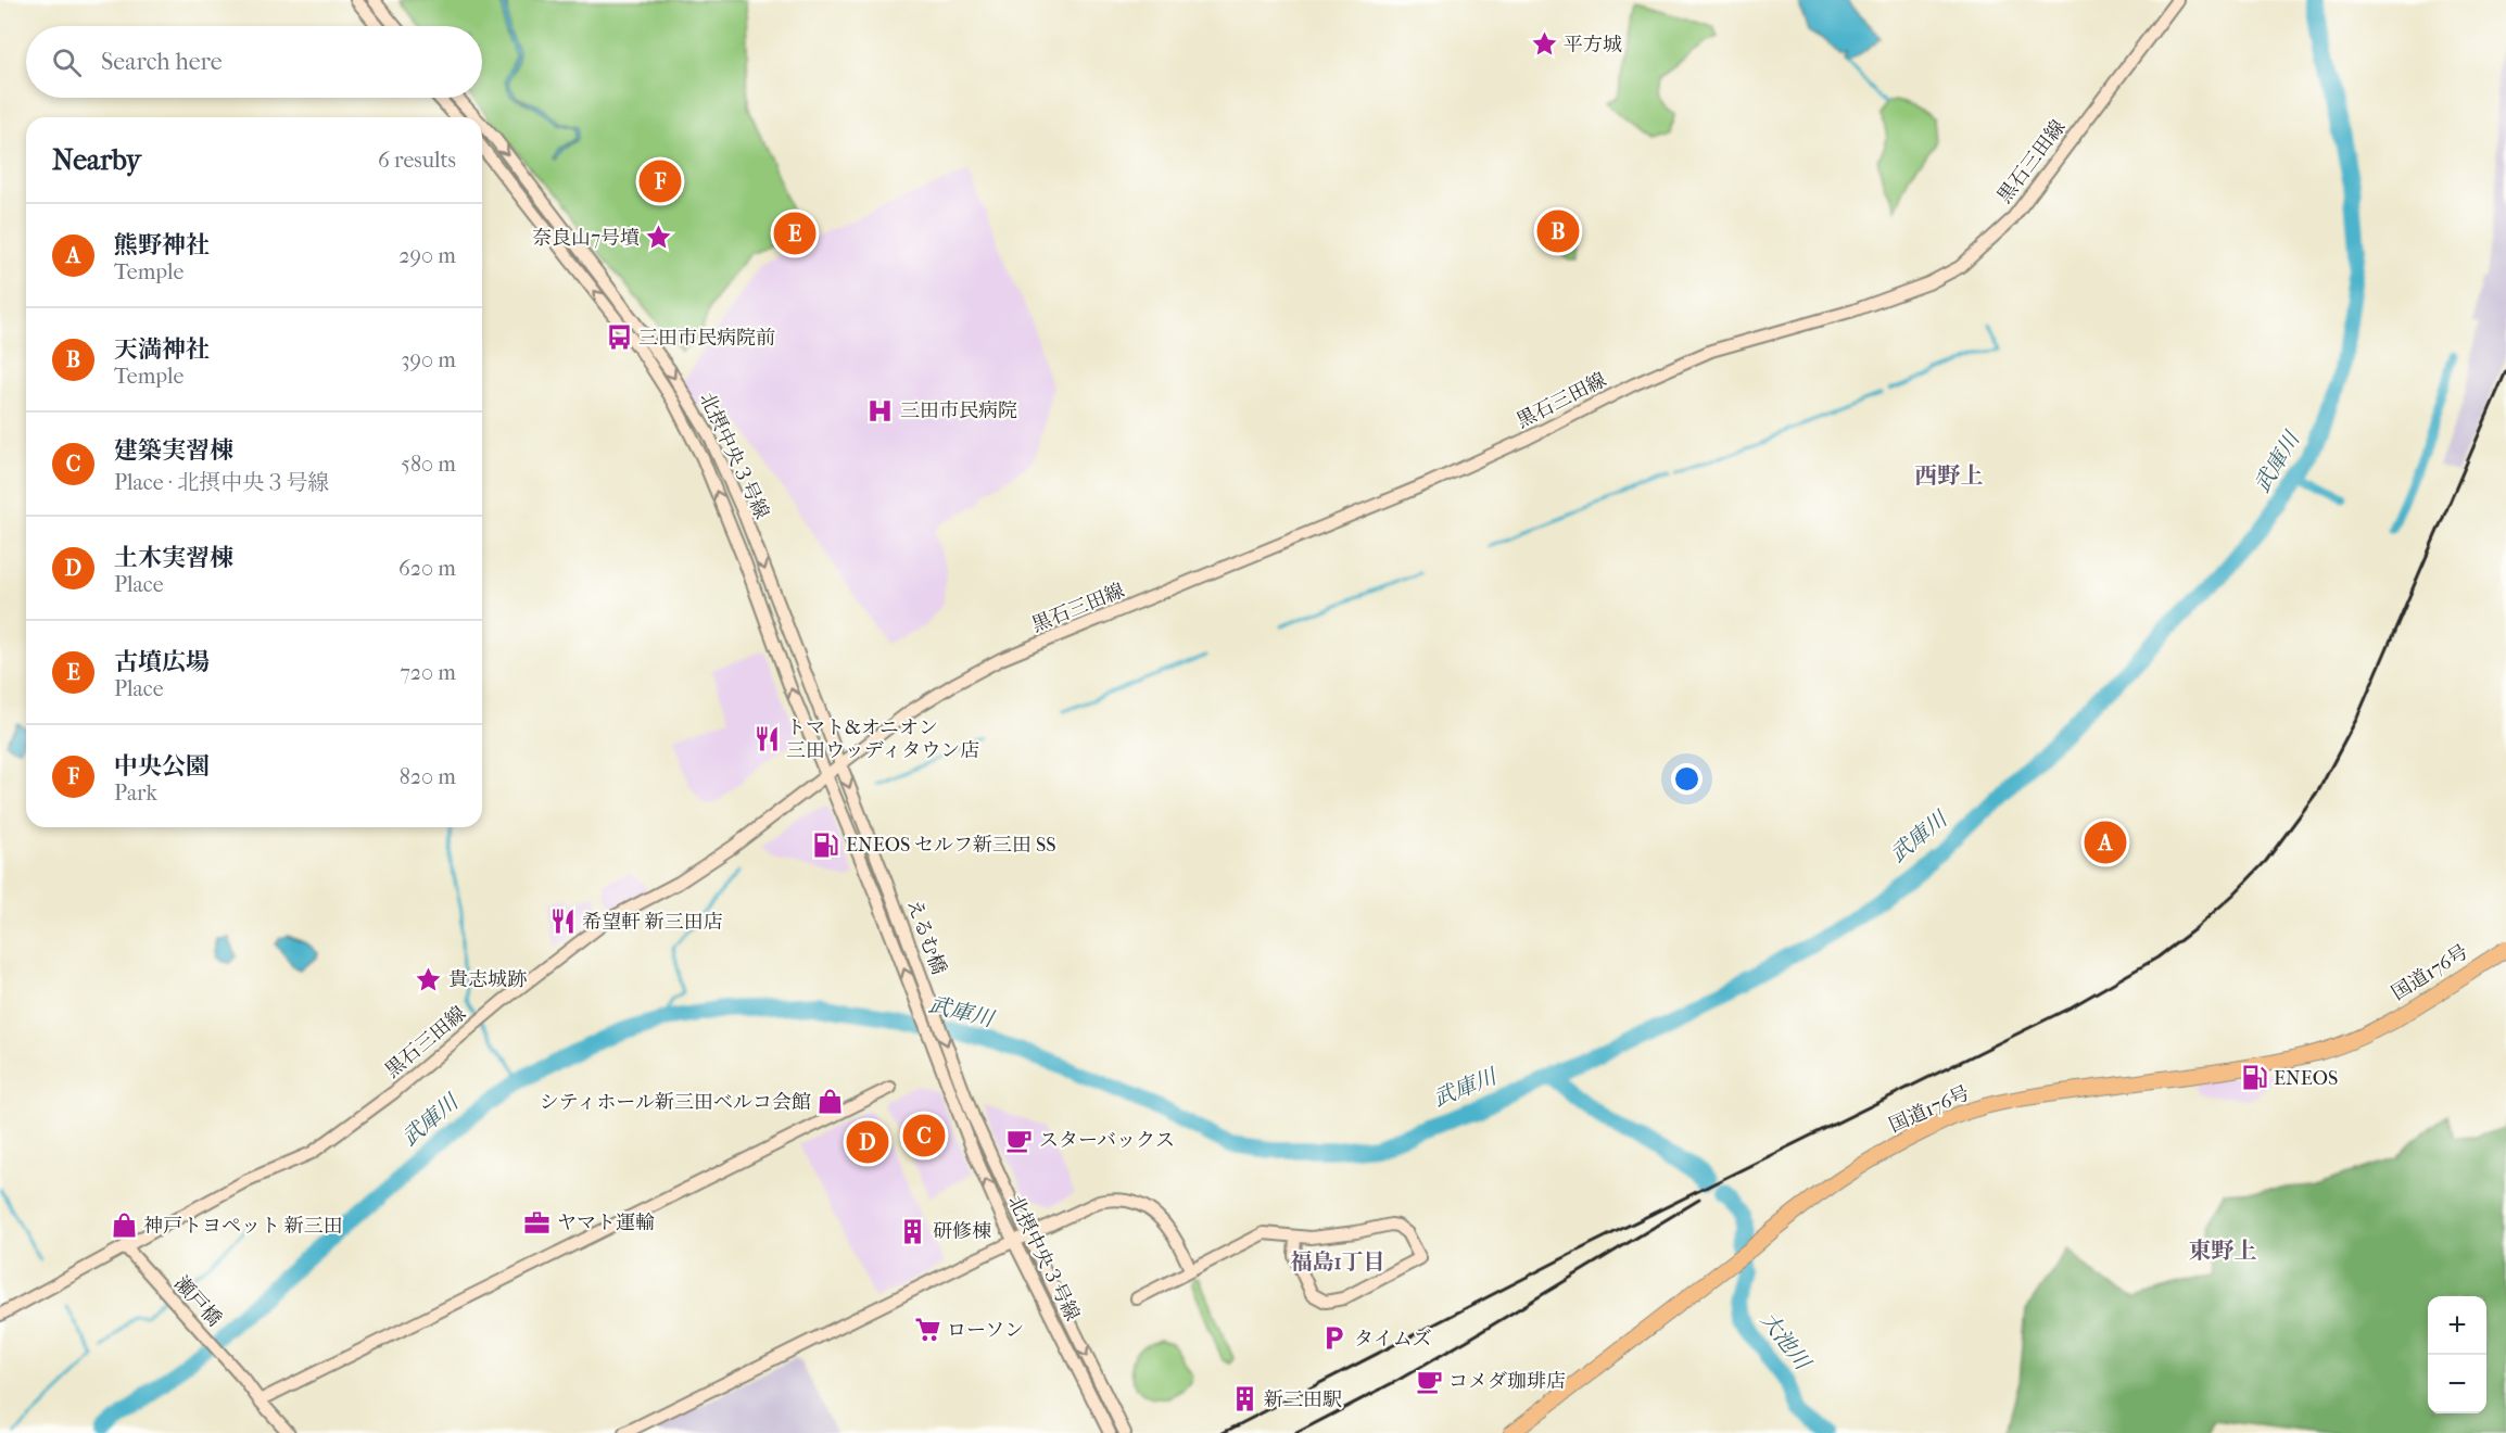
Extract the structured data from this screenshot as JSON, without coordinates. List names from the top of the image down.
{
  "streets": {
    "highway": ["国道176号"],
    "street": [
      "黒石三田線",
      "北摂中央３号線",
      "えるむ橋",
      "瀬戸橋"
    ]
  },
  "crossings": [
    ["黒石三田線", "北摂中央３号線"],
    ["黒石三田線", "瀬戸橋"],
    ["北摂中央３号線", "えるむ橋"]
  ],
  "districts": ["西野上", "東野上", "福島1丁目"],
  "water": ["武庫川", "大池川"],
  "places": {
    "place": ["平方城", "奈良山7号墳", "貴志城跡"],
    "bus stop": ["三田市民病院前"],
    "hospital": ["三田市民病院"],
    "restaurant": ["トマト&オニオン 三田ウッディタウン店", "希望軒 新三田店"],
    "fuel station": ["ENEOS セルフ新三田 SS", "ENEOS"],
    "shop": ["シティホール新三田ベルコ会館", "神戸トヨペット 新三田"],
    "cafe": ["スターバックス", "コメダ珈琲店"],
    "office": ["ヤマト運輸"],
    "building": ["研修棟", "新三田駅"],
    "supermarket": ["ローソン"],
    "parking": ["タイムズ"]
  },
  "page": {
    "search": "Search here",
    "heading": ["Nearby", "6 results"],
    "pins": [
      "F",
      "B",
      "E",
      "A",
      "C",
      "D"
    ],
    "list": [
      {
        "mark": "A",
        "name": "熊野神社",
        "note": "Temple",
        "value": "290 m"
      },
      {
        "mark": "B",
        "name": "天満神社",
        "note": "Temple",
        "value": "390 m"
      },
      {
        "mark": "C",
        "name": "建築実習棟",
        "note": "Place · 北摂中央３号線",
        "value": "580 m"
      },
      {
        "mark": "D",
        "name": "土木実習棟",
        "note": "Place",
        "value": "620 m"
      },
      {
        "mark": "E",
        "name": "古墳広場",
        "note": "Place",
        "value": "720 m"
      },
      {
        "mark": "F",
        "name": "中央公園",
        "note": "Park",
        "value": "820 m"
      }
    ],
    "map_buttons": ["+", "−"]
  }
}
